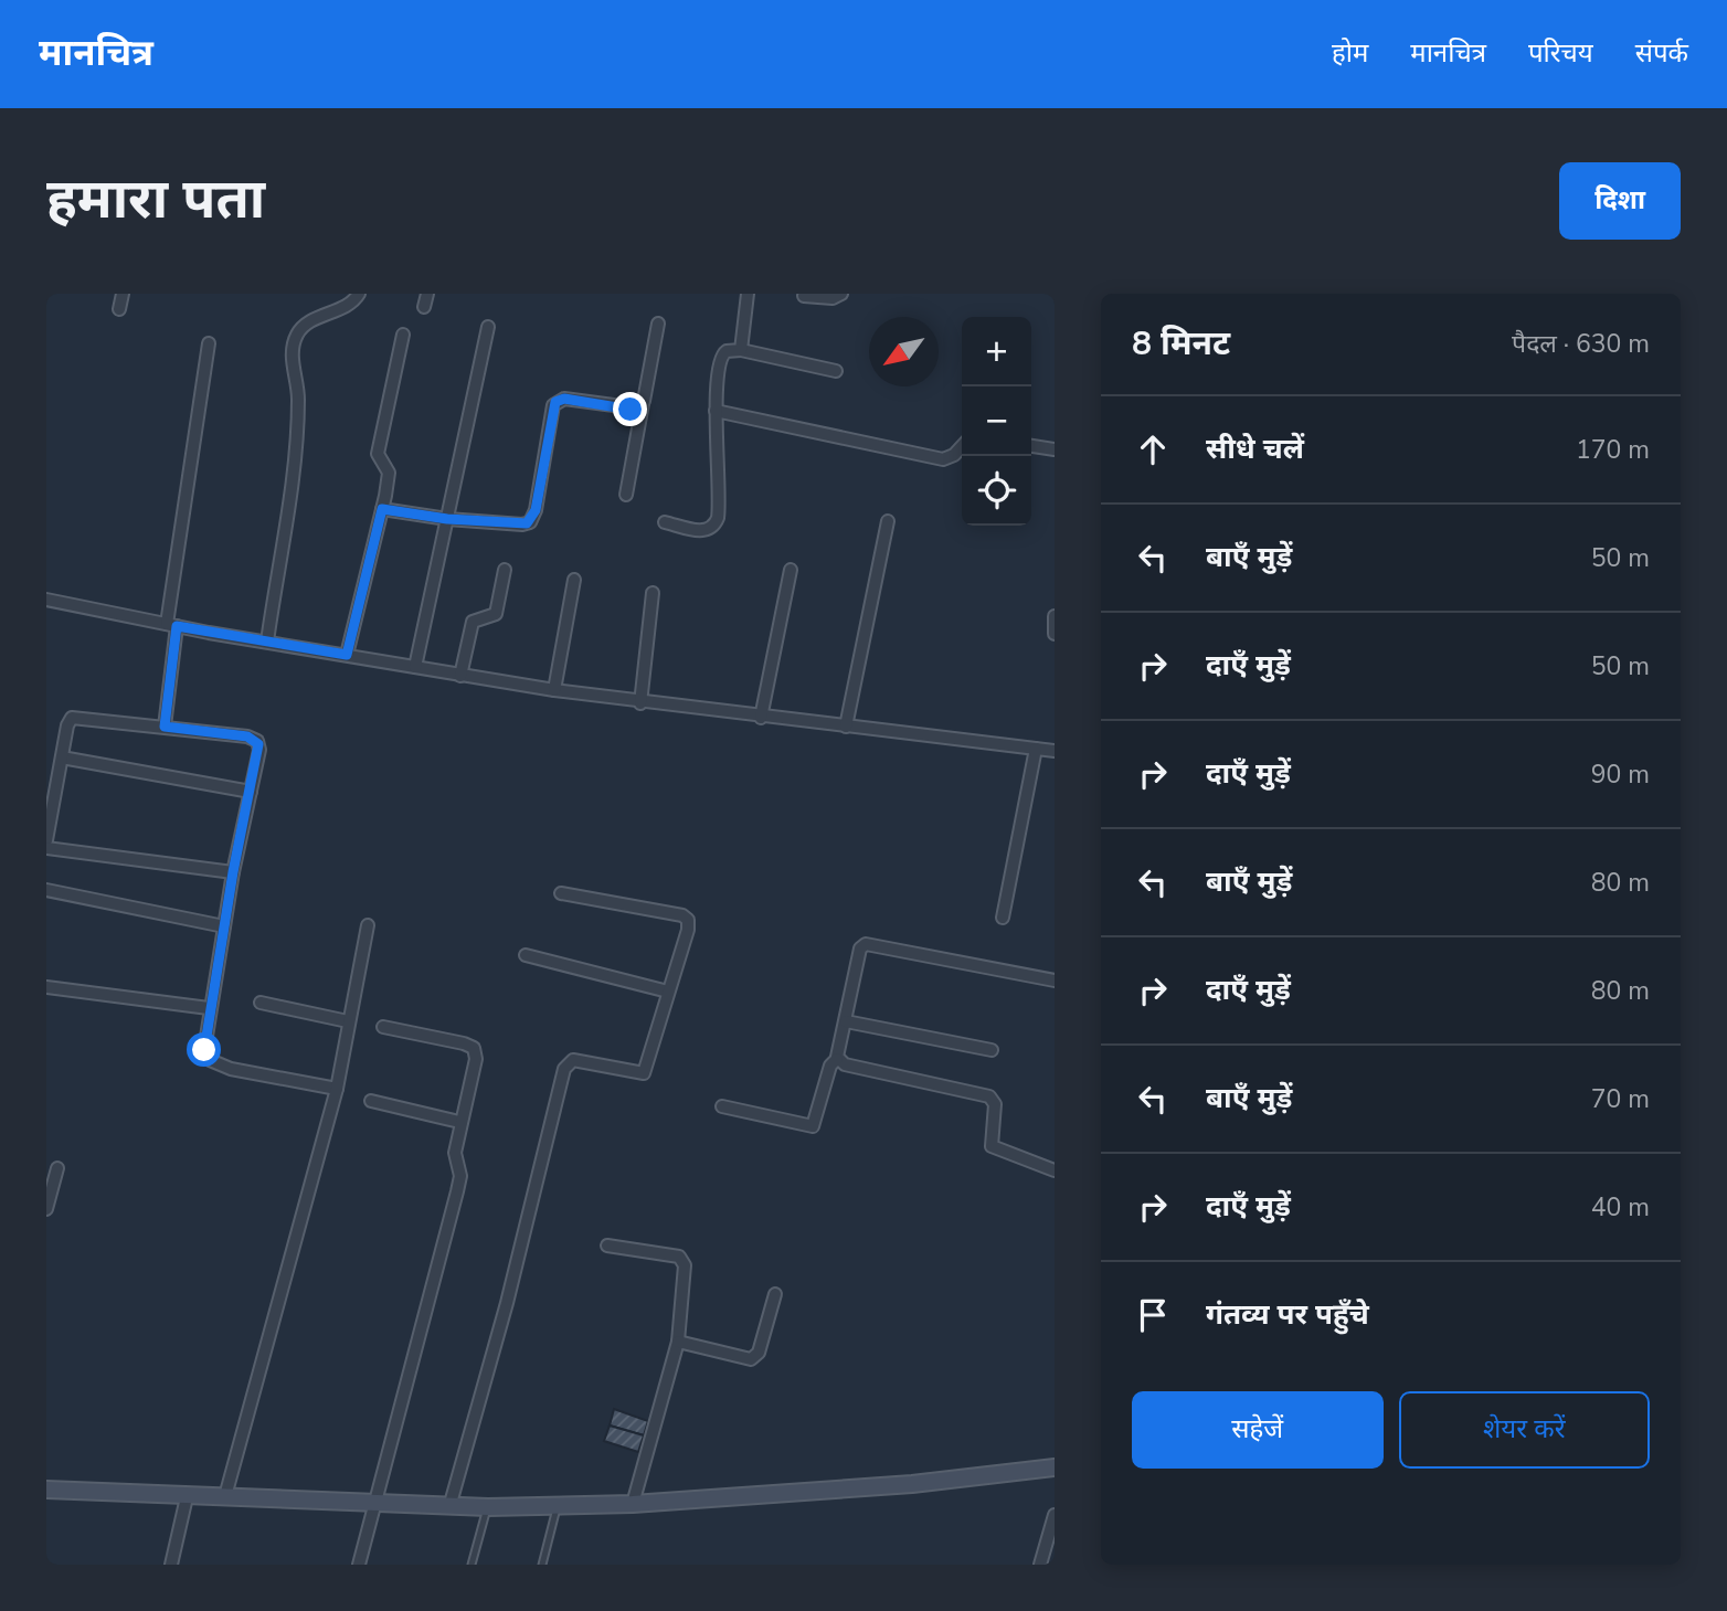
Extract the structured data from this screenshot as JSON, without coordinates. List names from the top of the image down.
{
  "north": "bottom left",
  "page": {
    "header": "मानचित्र",
    "nav": [
      "होम",
      "मानचित्र",
      "परिचय",
      "संपर्क"
    ],
    "title": "हमारा पता",
    "buttons": [
      "दिशा",
      ["सहेजें", "शेयर करें"]
    ],
    "heading": ["8 मिनट", "पैदल · 630 m"],
    "map_buttons": ["+", "−"],
    "list": [
      ["सीधे चलें", "170 m"],
      ["बाएँ मुड़ें", "50 m"],
      ["दाएँ मुड़ें", "50 m"],
      ["दाएँ मुड़ें", "90 m"],
      ["बाएँ मुड़ें", "80 m"],
      ["दाएँ मुड़ें", "80 m"],
      ["बाएँ मुड़ें", "70 m"],
      ["दाएँ मुड़ें", "40 m"],
      "गंतव्य पर पहुँचे"
    ]
  }
}
